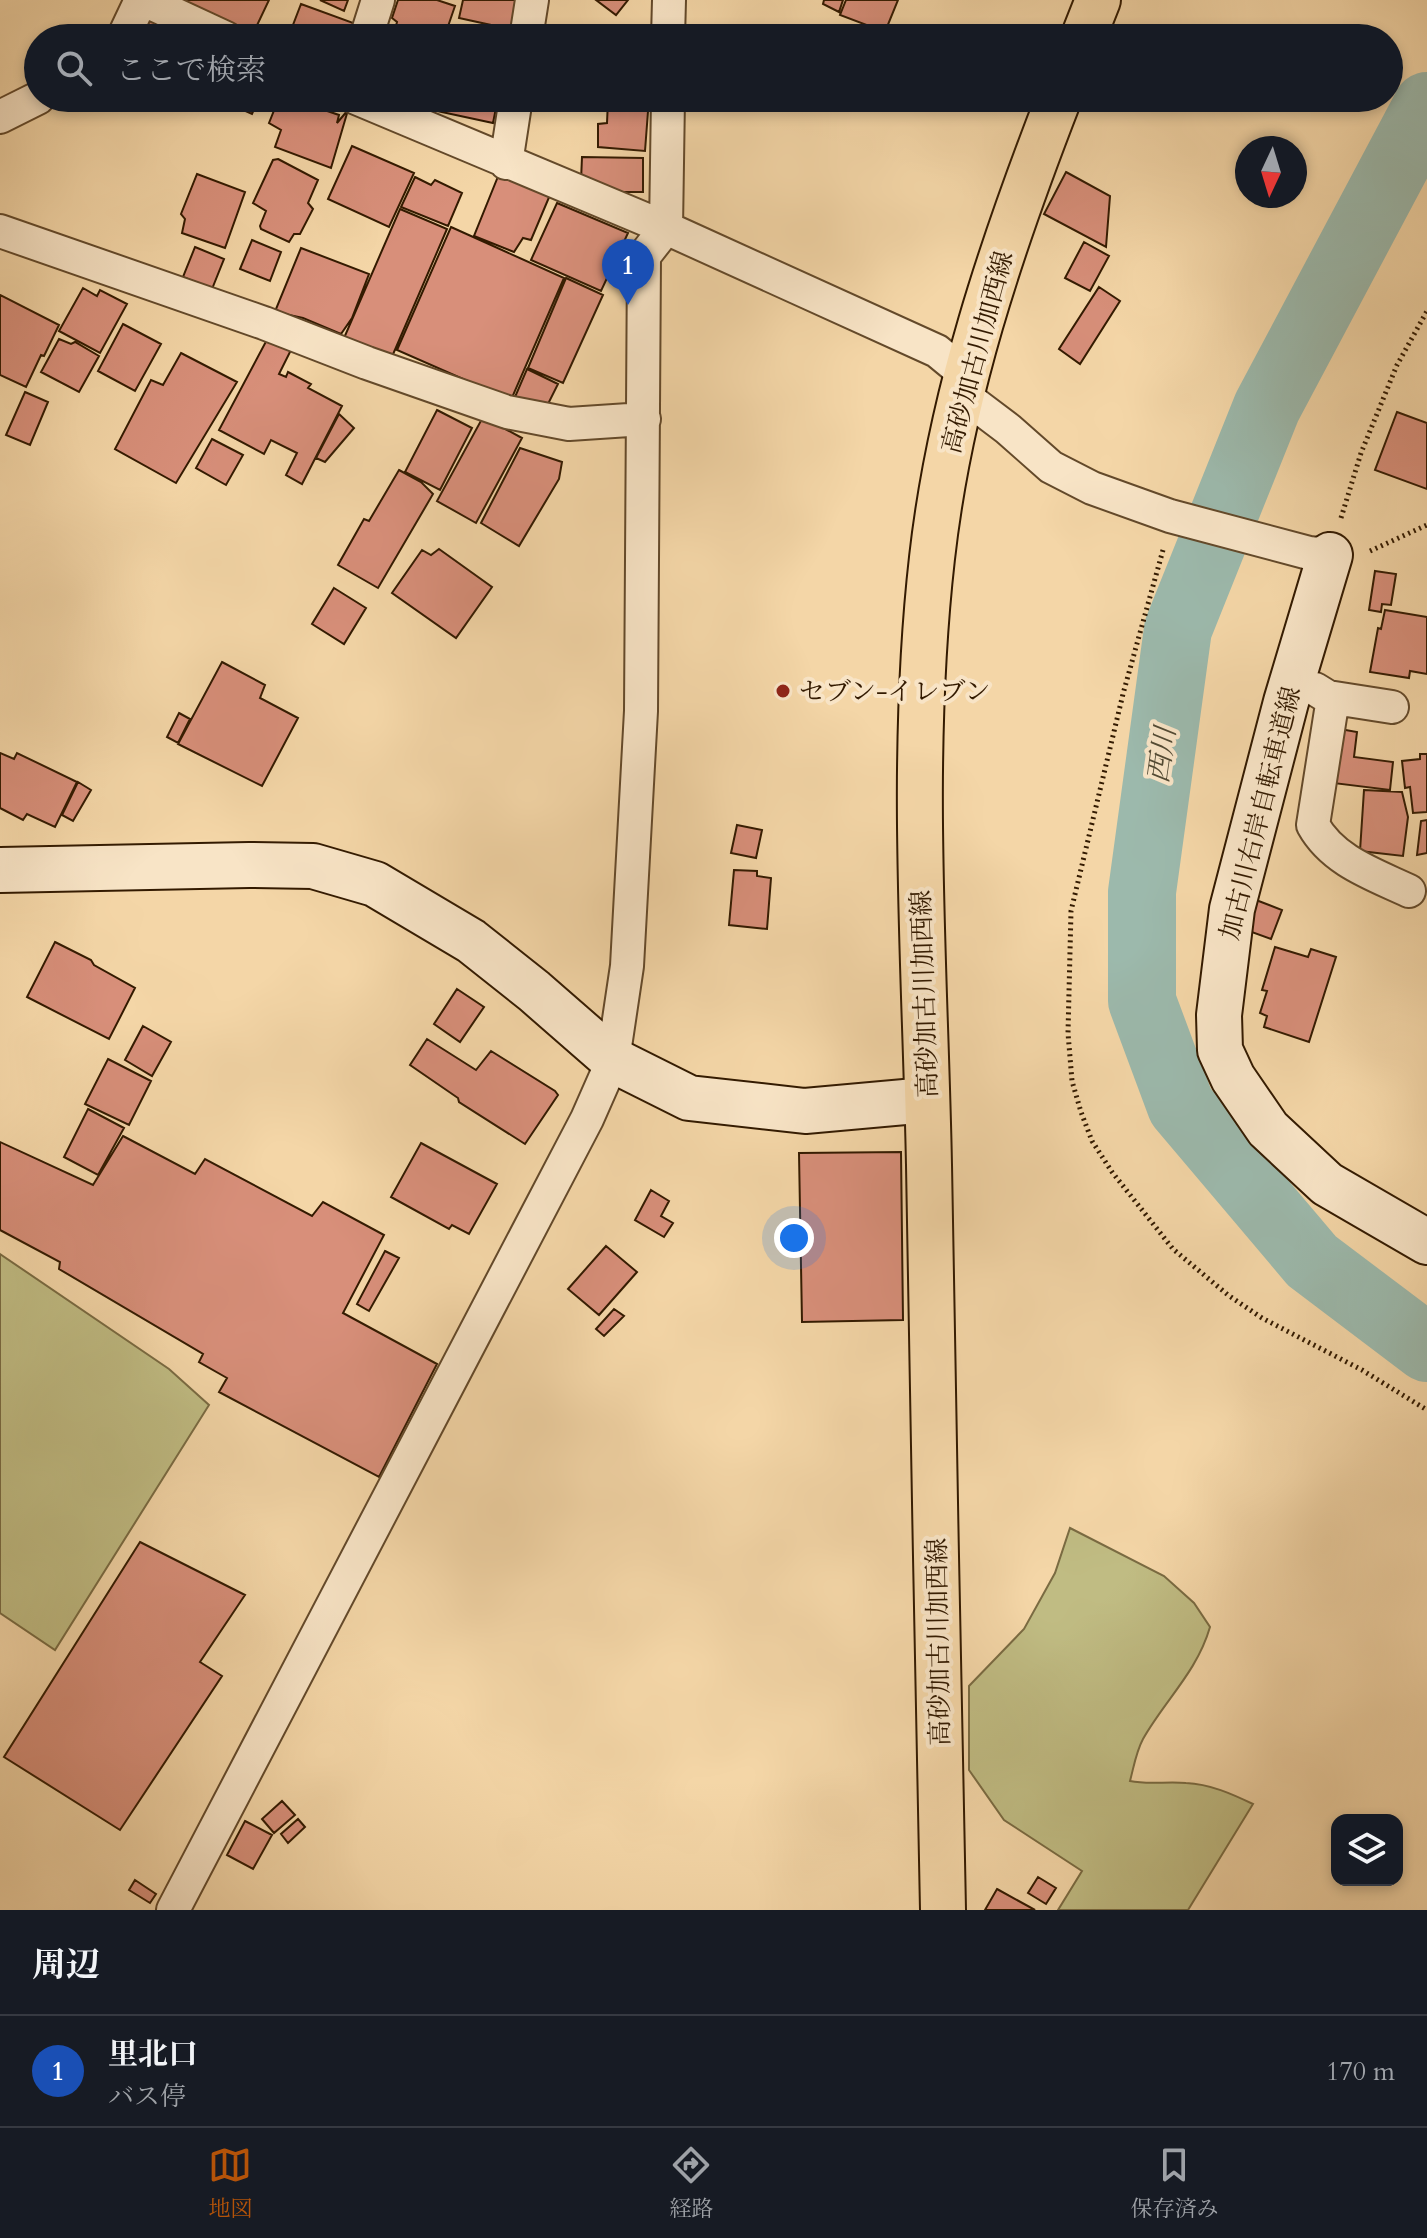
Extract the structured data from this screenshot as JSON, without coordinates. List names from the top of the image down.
{
  "streets": {
    "main road": ["高砂加古川加西線"],
    "street": ["加古川右岸自転車道線"]
  },
  "water": ["西川"],
  "places": ["セブン-イレブン"],
  "north": "bottom",
  "page": {
    "search": "ここで検索",
    "pins": "1",
    "heading": "周辺",
    "list": [
      {
        "mark": "1",
        "name": "里北口",
        "note": "バス停",
        "value": "170 m"
      }
    ],
    "nav": ["地図", "経路", "保存済み"]
  }
}
